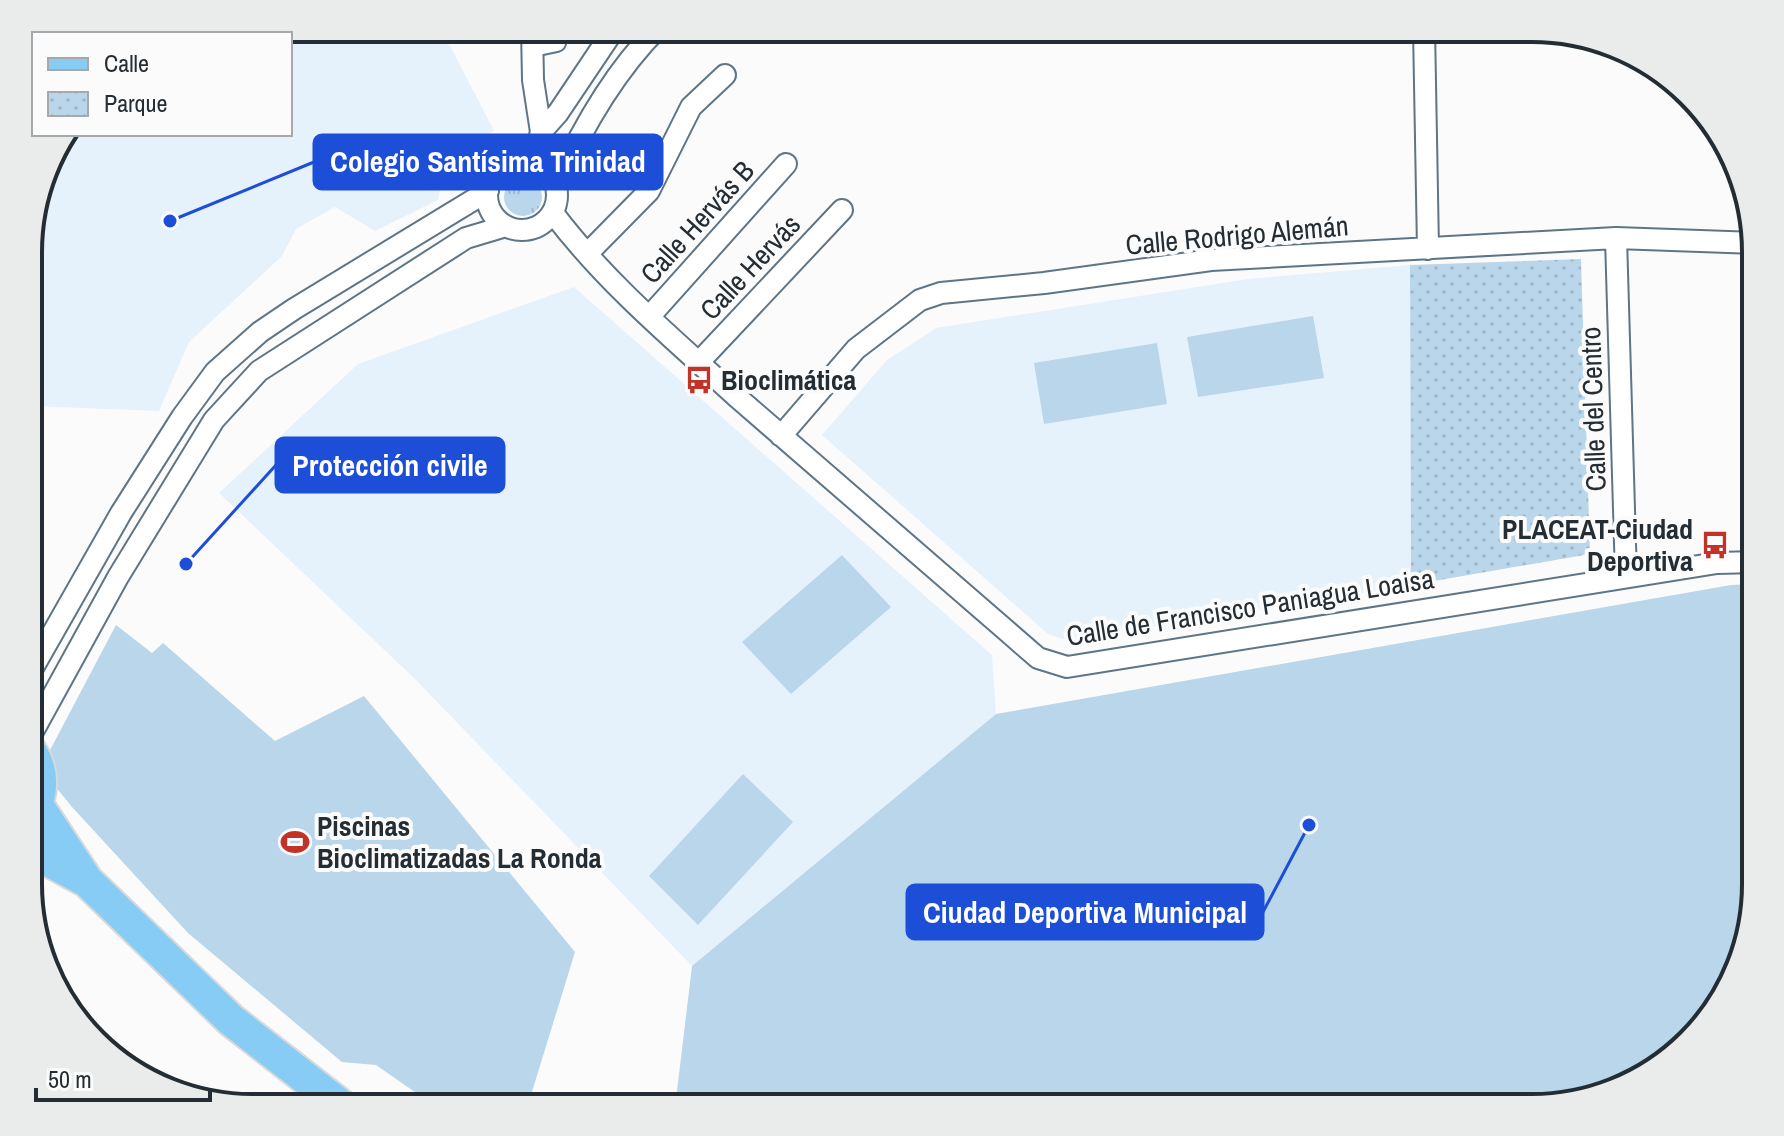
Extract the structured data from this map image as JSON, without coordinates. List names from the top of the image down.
{
  "streets": {
    "street": [
      "Calle Hervás B",
      "Calle Rodrigo Alemán",
      "Calle Hervás",
      "Calle del Centro",
      "Calle de Francisco Paniagua Loaisa"
    ]
  },
  "crossings": [
    ["Calle Hervás B", "Calle de Francisco Paniagua Loaisa"],
    ["Calle Rodrigo Alemán", "Calle del Centro"],
    ["Calle Rodrigo Alemán", "Calle de Francisco Paniagua Loaisa"],
    ["Calle Hervás", "Calle de Francisco Paniagua Loaisa"],
    ["Calle del Centro", "Calle de Francisco Paniagua Loaisa"]
  ],
  "places": {
    "other": ["Colegio Santísima Trinidad", "Protección civile", "Ciudad Deportiva Municipal"],
    "bus stop": ["Bioclimática", "PLACEAT-Ciudad Deportiva"],
    "sports": ["Piscinas Bioclimatizadas La Ronda"]
  },
  "legend": ["Calle", "Parque"],
  "scale_bar": "50 m"
}
